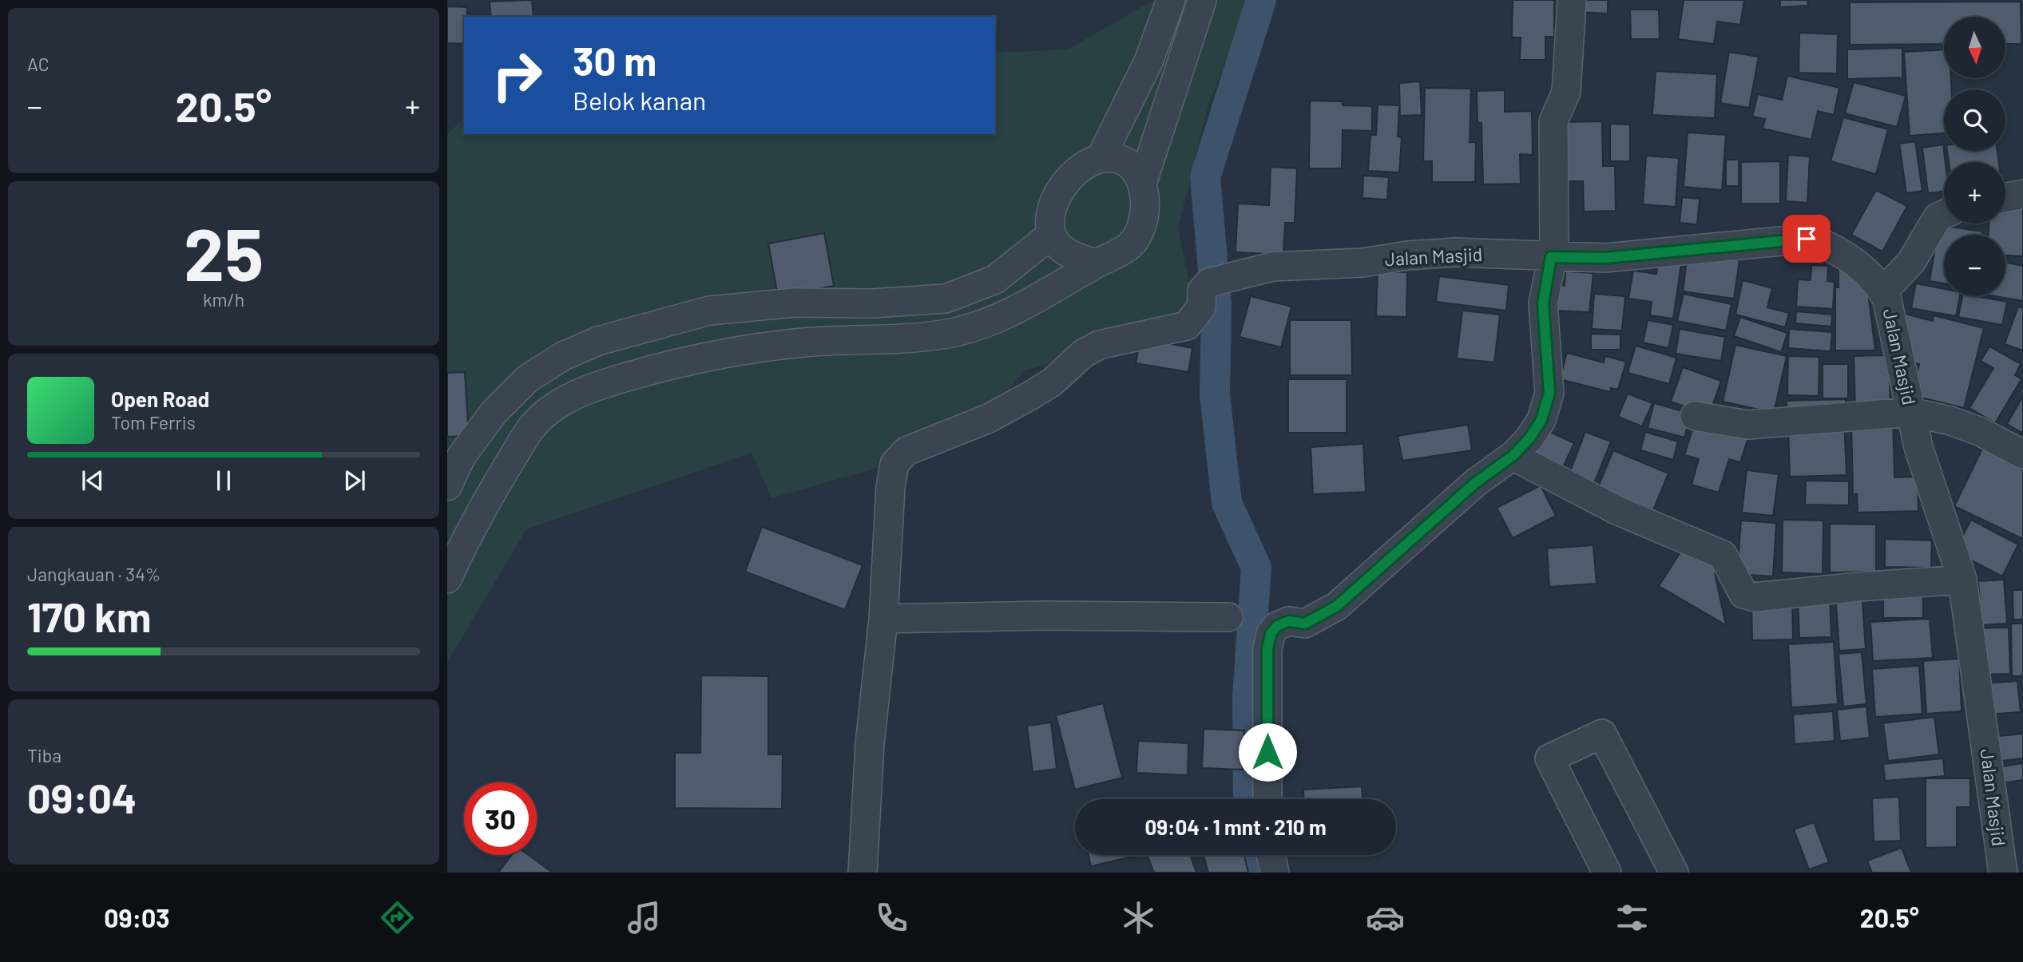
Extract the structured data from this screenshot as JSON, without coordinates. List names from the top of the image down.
{
  "streets": {
    "street": ["Jalan Masjid"]
  },
  "north": "bottom",
  "page": {
    "tile": [
      "AC",
      ["25", "km/h"],
      ["Jangkauan · 34%", "170 km"],
      ["Tiba", "09:04"]
    ],
    "map_buttons": ["+", "−"],
    "turn": ["30 m", "Belok kanan"],
    "heat": ["−", "20.5°", "+"],
    "song": ["Open Road", "Tom Ferris"],
    "limit": "30",
    "trip": "09:04 · 1 mnt · 210 m",
    "tabs": ["09:03", "20.5°"]
  }
}
